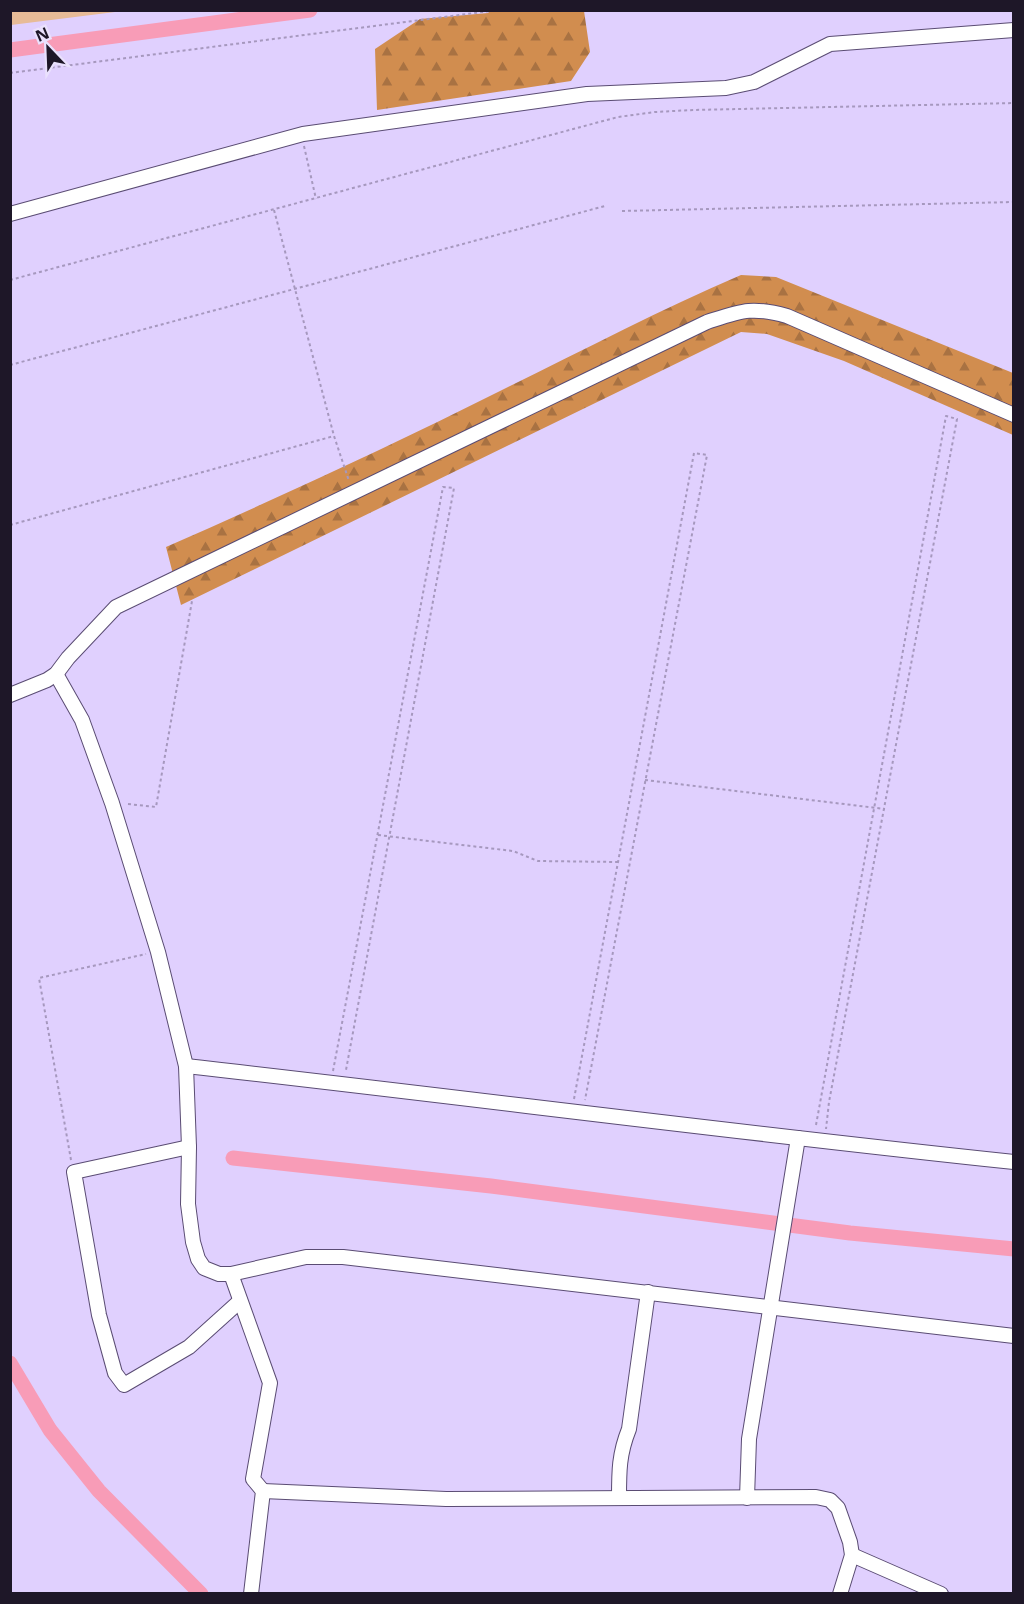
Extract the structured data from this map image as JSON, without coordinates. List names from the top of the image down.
{
  "north": "top left"
}
